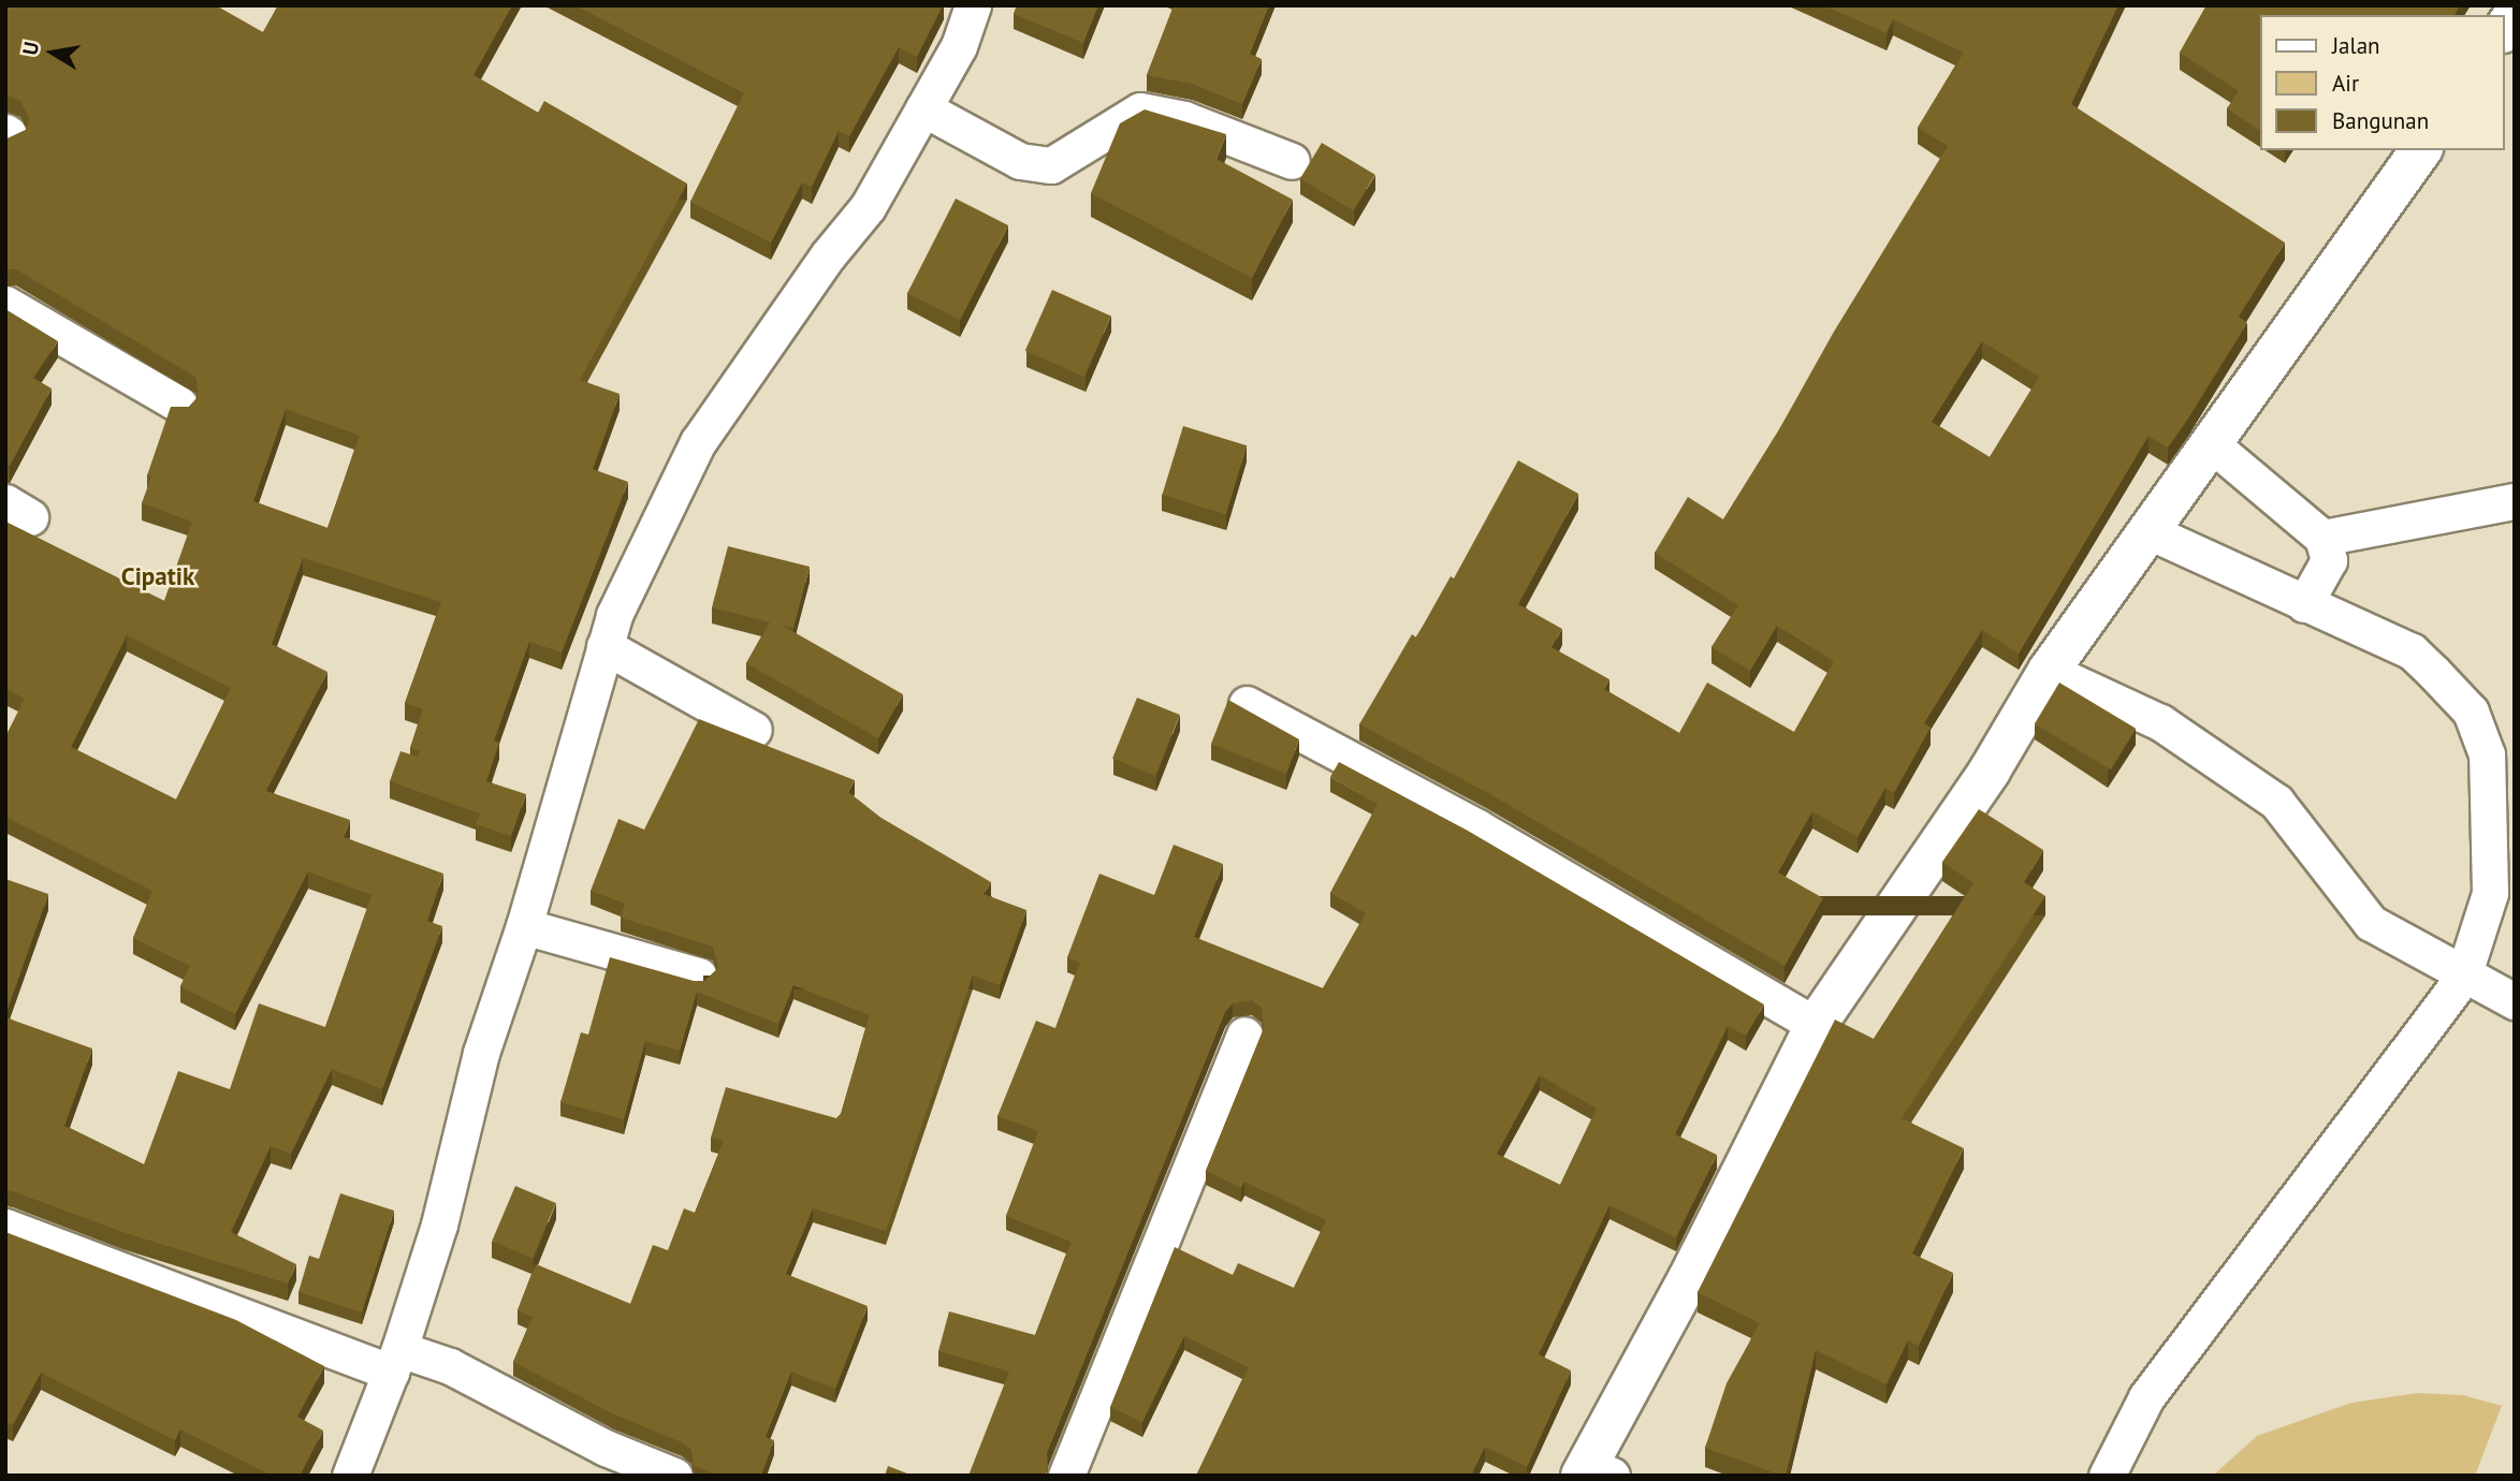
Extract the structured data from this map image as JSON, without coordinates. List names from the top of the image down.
{
  "districts": ["Cipatik"],
  "legend": ["Jalan", "Air", "Bangunan"],
  "north": "left"
}
